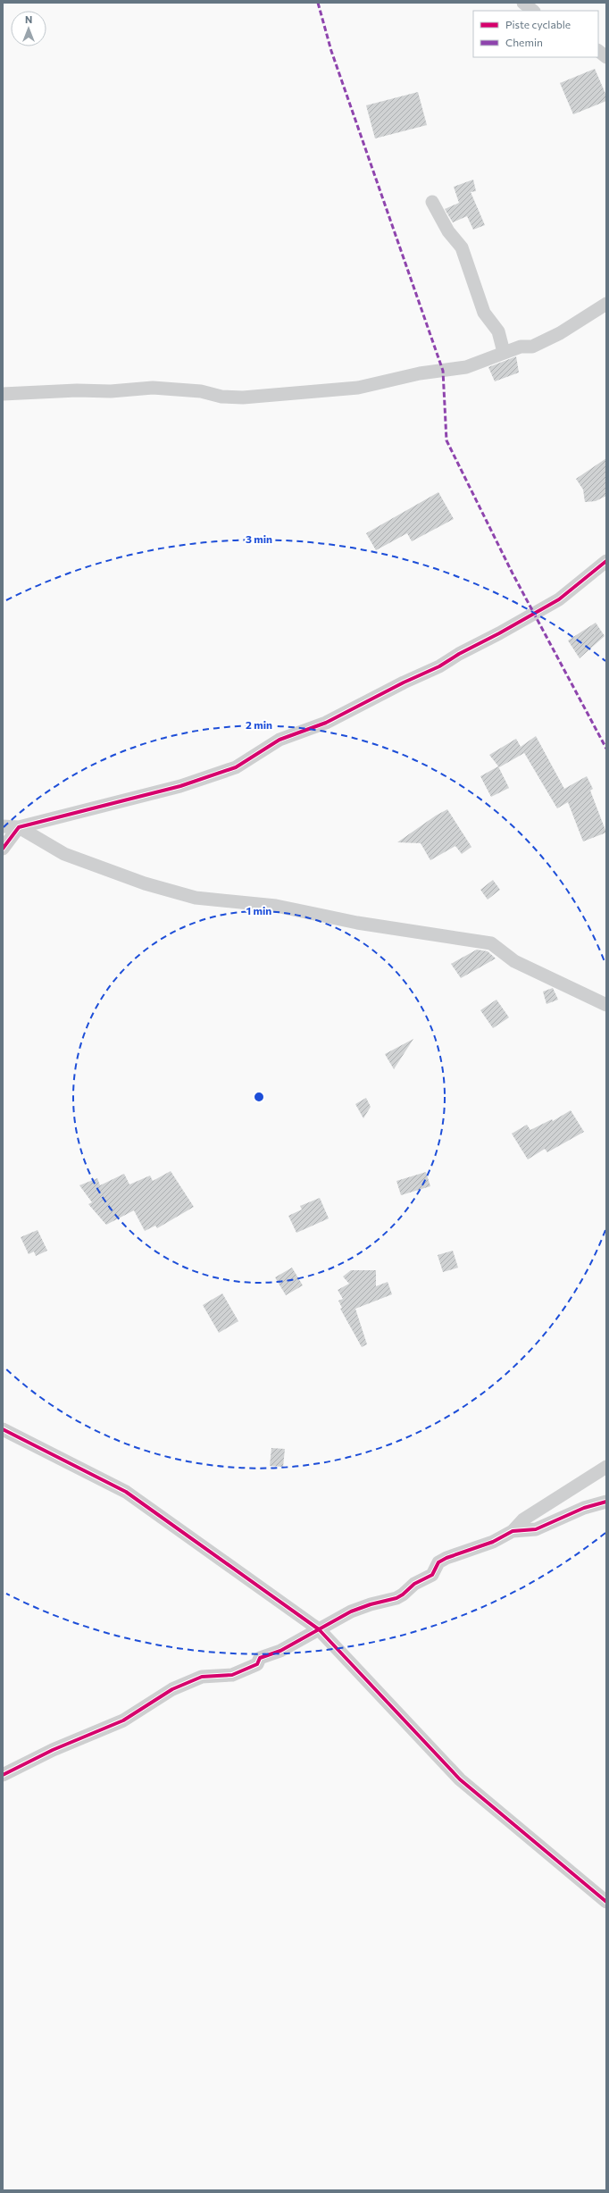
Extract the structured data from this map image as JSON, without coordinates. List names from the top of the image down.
{
  "legend": ["Piste cyclable", "Chemin"],
  "north": "top",
  "rings": ["3 min", "2 min", "1 min"]
}
